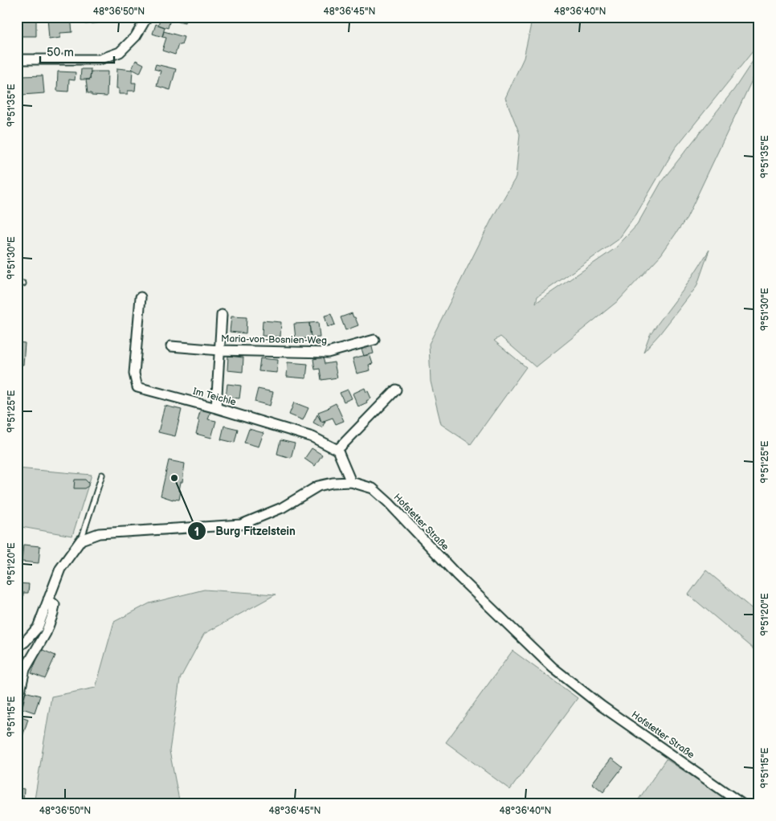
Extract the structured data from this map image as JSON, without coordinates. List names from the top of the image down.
{
  "streets": {
    "street": ["Maria-von-Bosnien-Weg", "Im Teichle", "Hofstetter Straße"]
  },
  "places": ["Burg Fitzelstein"],
  "scale_bar": "50 m",
  "coordinates": [
    "48°36'50\"N",
    "48°36'45\"N",
    "48°36'40\"N",
    "9°51'35\"E",
    "9°51'30\"E",
    "9°51'25\"E",
    "9°51'20\"E",
    "9°51'15\"E"
  ]
}
